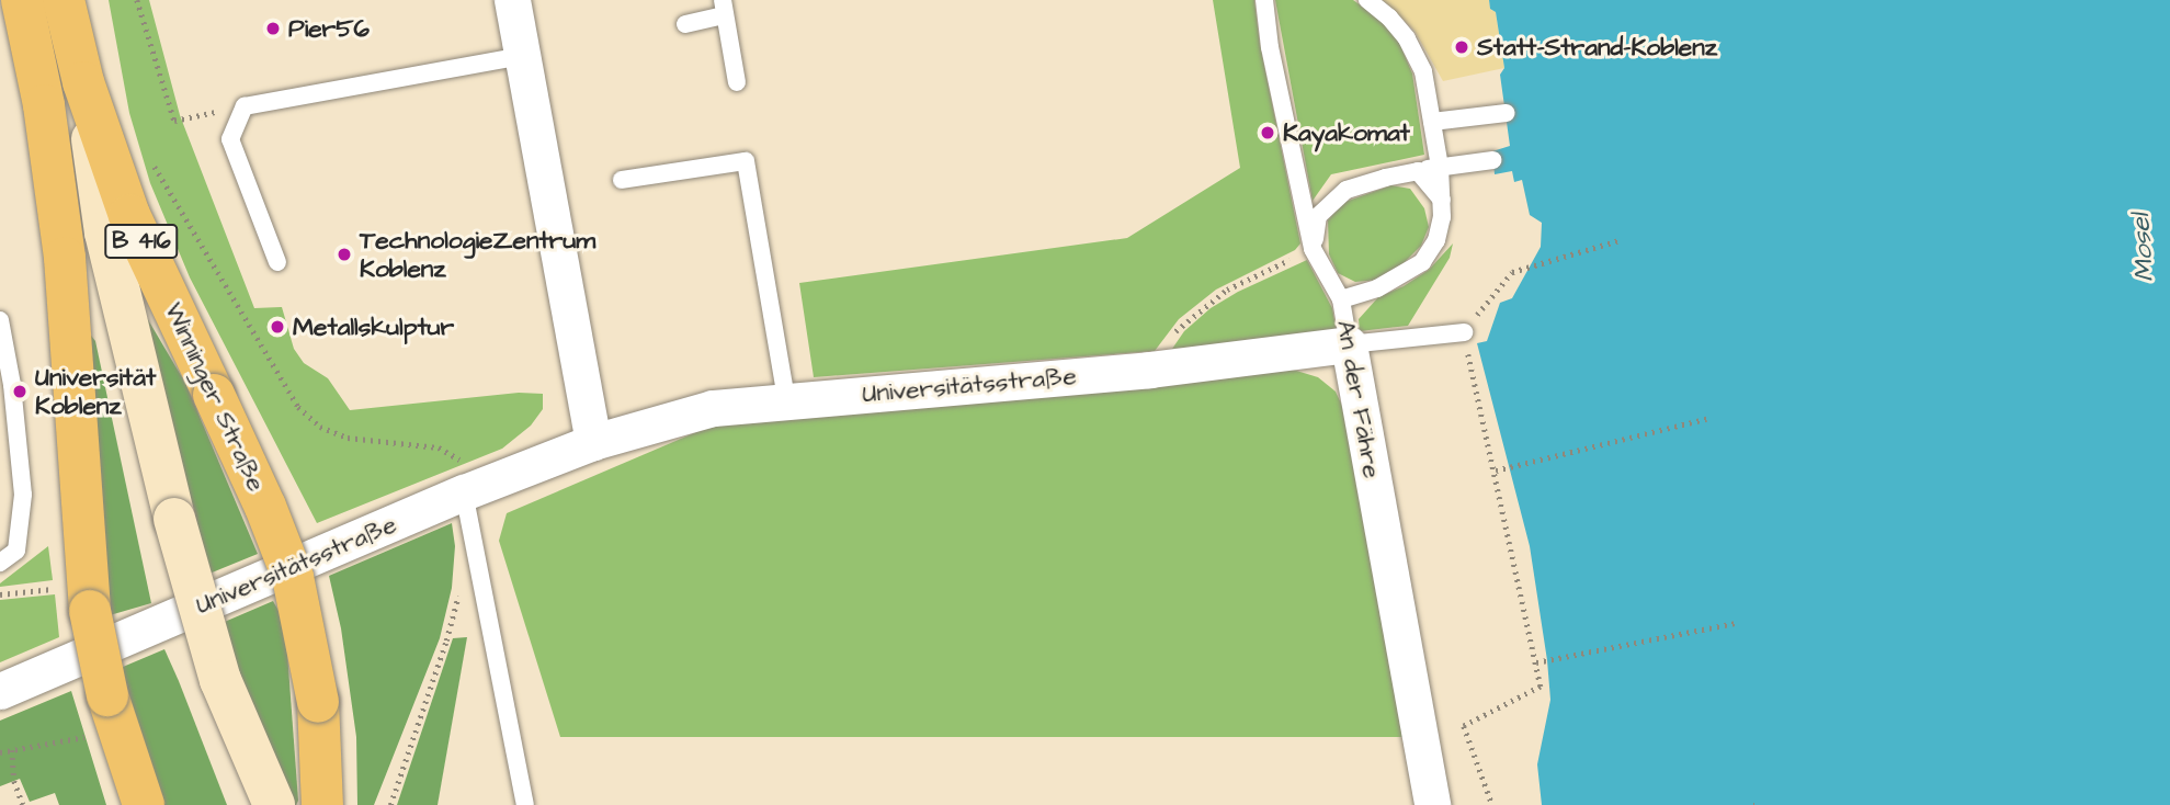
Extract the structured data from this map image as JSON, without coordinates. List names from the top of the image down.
{
  "streets": {
    "main road": ["B 416", "Winninger Straße"],
    "street": ["Universitätsstraße", "An der Fähre"]
  },
  "crossings": [
    ["Universitätsstraße", "An der Fähre"]
  ],
  "water": ["Mosel"],
  "places": [
    "Pier56",
    "Statt-Strand-Koblenz",
    "Kayakomat",
    "TechnologieZentrum Koblenz",
    "Metallskulptur",
    "Universität Koblenz"
  ]
}
